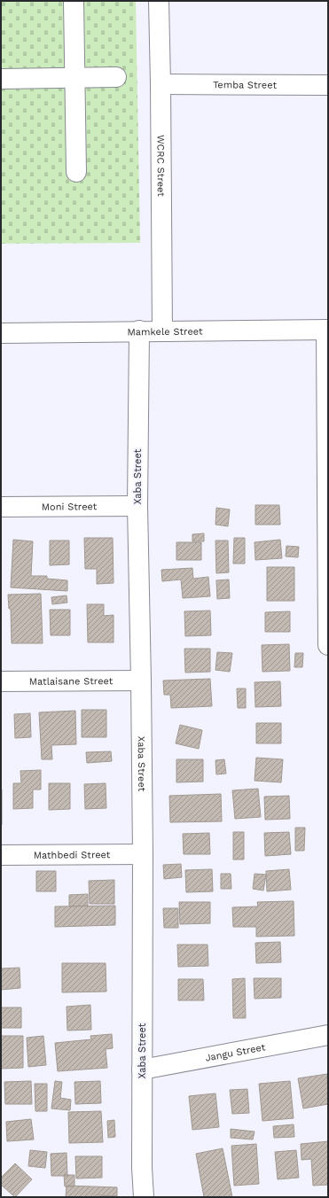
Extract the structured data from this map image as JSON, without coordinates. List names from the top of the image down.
{
  "streets": {
    "street": [
      "Temba Street",
      "WCRC Street",
      "Mamkele Street",
      "Xaba Street",
      "Moni Street",
      "Matlaisane Street",
      "Mathbedi Street",
      "Jangu Street"
    ]
  },
  "crossings": [
    ["Temba Street", "WCRC Street"],
    ["WCRC Street", "Mamkele Street"],
    ["Mamkele Street", "Xaba Street"],
    ["Xaba Street", "Moni Street"],
    ["Xaba Street", "Matlaisane Street"],
    ["Xaba Street", "Mathbedi Street"],
    ["Xaba Street", "Jangu Street"]
  ]
}
